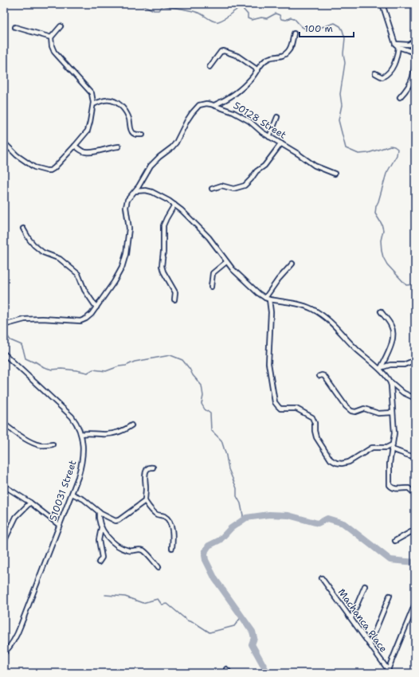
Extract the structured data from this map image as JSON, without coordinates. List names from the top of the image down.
{
  "streets": {
    "street": ["50128 Street", "510031 Street", "Machanca Place"]
  },
  "scale_bar": "100 m"
}
